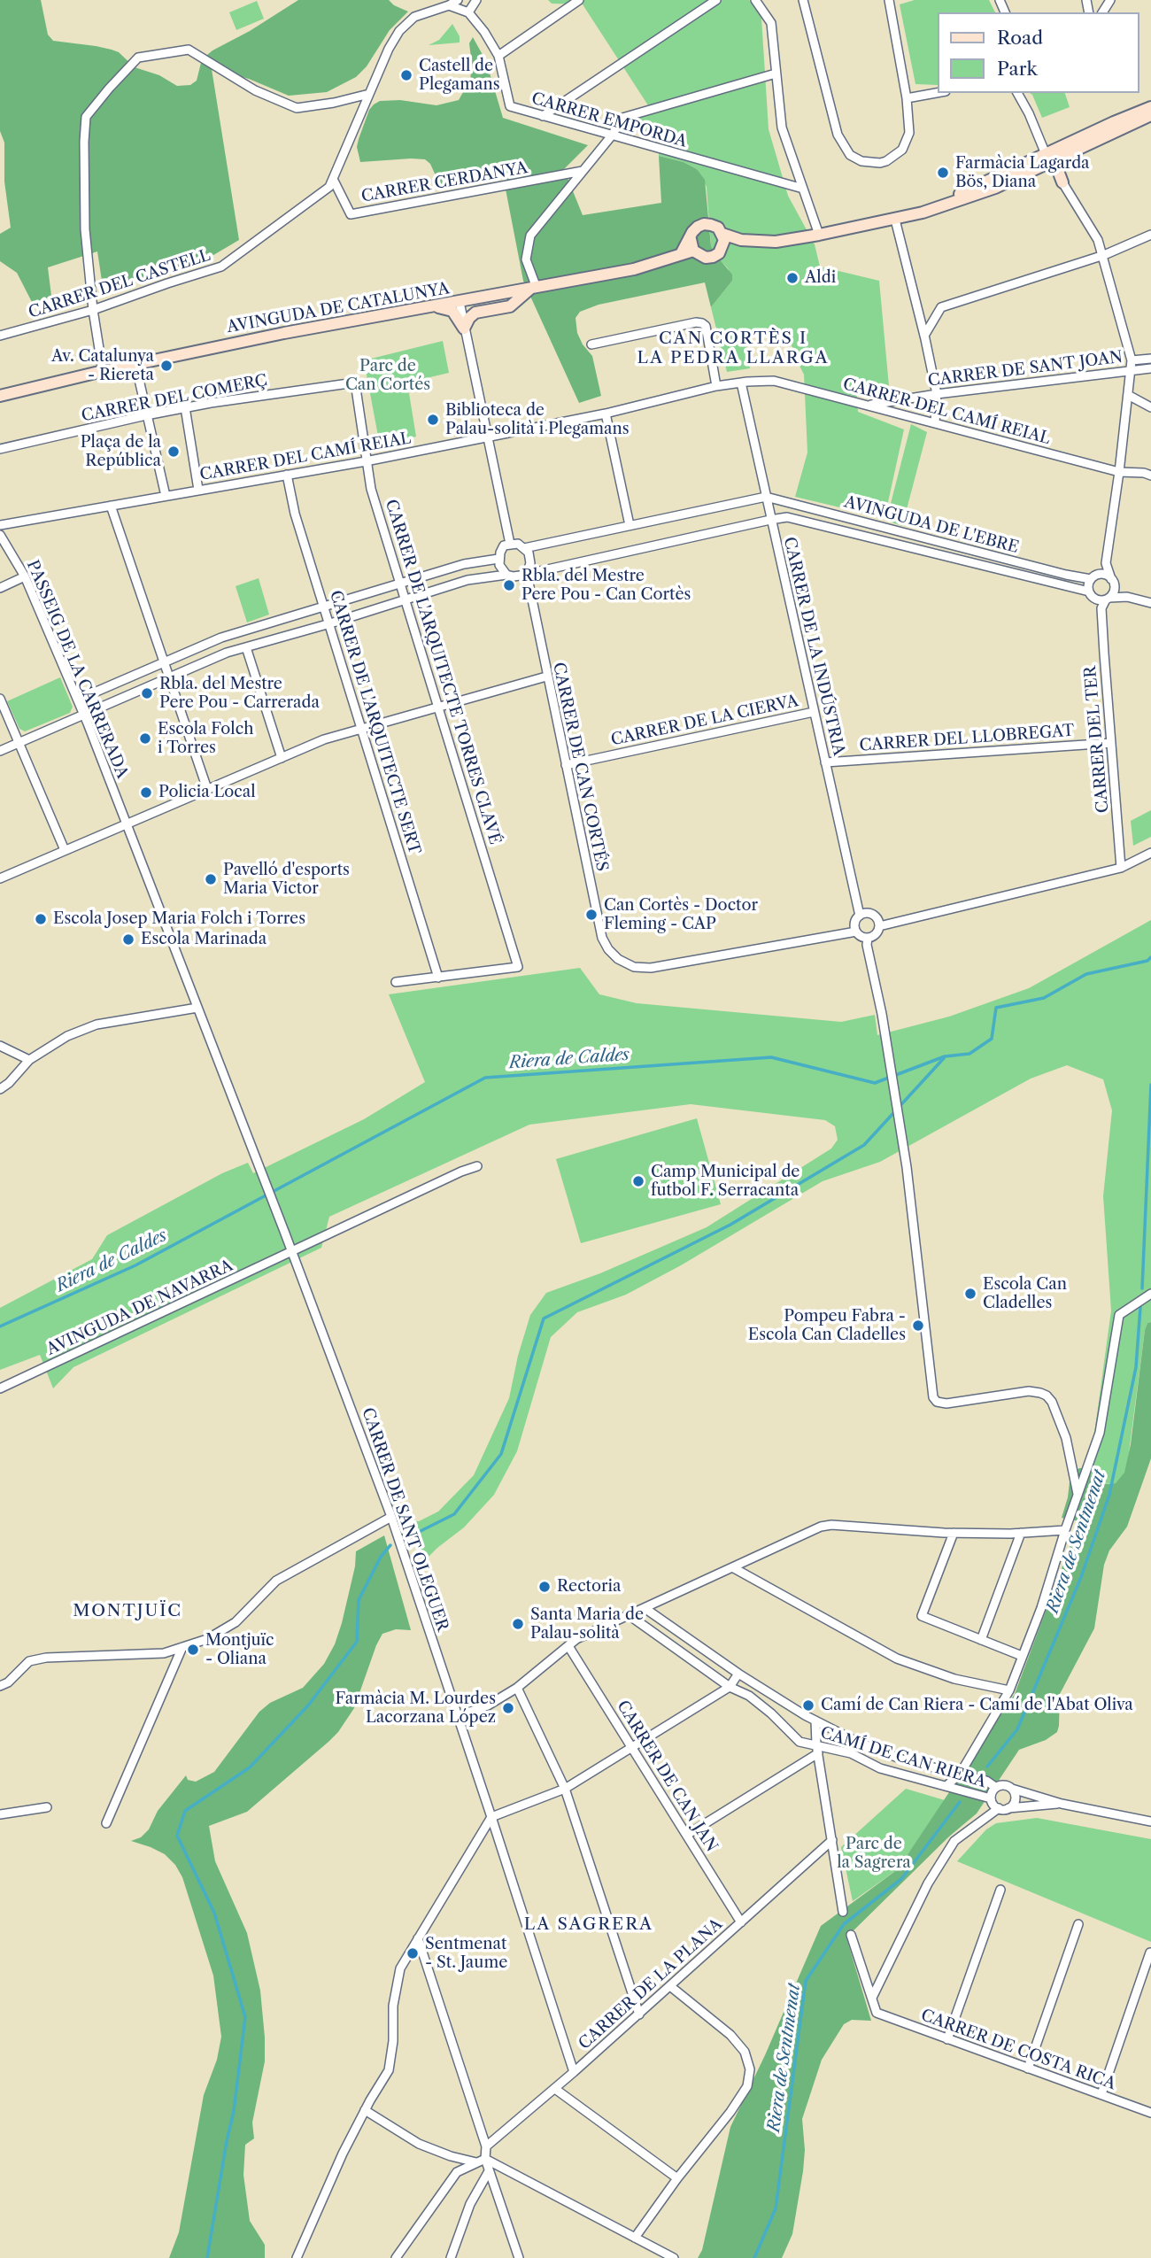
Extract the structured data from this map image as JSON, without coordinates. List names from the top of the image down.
{
  "streets": {
    "street": [
      "CARRER EMPORDA",
      "CARRER CERDANYA",
      "CARRER DEL CASTELL",
      "AVINGUDA DE CATALUNYA",
      "CARRER DE SANT JOAN",
      "CARRER DEL COMERÇ",
      "CARRER DEL CAMÍ REIAL",
      "AVINGUDA DE L'EBRE",
      "CARRER DE LA INDÚSTRIA",
      "PASSEIG DE LA CARRERADA",
      "CARRER DE L'ARQUITECTE TORRES CLAVÉ",
      "CARRER DE LA CIERVA",
      "CARRER DE L'ARQUITECTE SERT",
      "CARRER DEL LLOBREGAT",
      "CARRER DEL TER",
      "CARRER DE CAN CORTÉS",
      "AVINGUDA DE NAVARRA",
      "CARRER DE SANT OLEGUER",
      "CAMÍ DE CAN RIERA",
      "CARRER DE CAN JAN",
      "CARRER DE LA PLANA",
      "CARRER DE COSTA RICA"
    ]
  },
  "crossings": [
    ["CARRER EMPORDA", "CARRER DEL CASTELL"],
    ["CARRER CERDANYA", "CARRER DEL CASTELL"],
    ["CARRER DE SANT JOAN", "CARRER DEL CAMÍ REIAL"],
    ["CARRER DEL COMERÇ", "CARRER DE L'ARQUITECTE TORRES CLAVÉ"],
    ["CARRER DEL CAMÍ REIAL", "CARRER DE LA INDÚSTRIA"],
    ["CARRER DEL CAMÍ REIAL", "CARRER DE L'ARQUITECTE TORRES CLAVÉ"],
    ["CARRER DEL CAMÍ REIAL", "CARRER DE L'ARQUITECTE SERT"],
    ["AVINGUDA DE L'EBRE", "CARRER DE LA INDÚSTRIA"],
    ["AVINGUDA DE L'EBRE", "CARRER DEL TER"],
    ["AVINGUDA DE L'EBRE", "CARRER DE CAN CORTÉS"],
    ["CARRER DE LA INDÚSTRIA", "CARRER DE LA CIERVA"],
    ["CARRER DE LA INDÚSTRIA", "CARRER DEL LLOBREGAT"],
    ["CARRER DE LA INDÚSTRIA", "CARRER DE CAN CORTÉS"],
    ["PASSEIG DE LA CARRERADA", "CARRER DE SANT OLEGUER"],
    ["CARRER DE L'ARQUITECTE TORRES CLAVÉ", "CARRER DE L'ARQUITECTE SERT"],
    ["CARRER DE LA CIERVA", "CARRER DE CAN CORTÉS"],
    ["CARRER DEL LLOBREGAT", "CARRER DEL TER"],
    ["AVINGUDA DE NAVARRA", "CARRER DE SANT OLEGUER"],
    ["CARRER DE SANT OLEGUER", "CARRER DE LA PLANA"],
    ["CARRER DE CAN JAN", "CARRER DE LA PLANA"]
  ],
  "districts": ["CAN CORTÈS I LA PEDRA LLARGA", "MONTJUÏC", "LA SAGRERA"],
  "water": ["Riera de Caldes", "Riera de Sentmenat"],
  "parks": ["Parc de Can Cortés", "Parc de la Sagrera"],
  "places": [
    "Castell de Plegamans",
    "Farmàcia Lagarda Bös, Diana",
    "Aldi",
    "Av. Catalunya - Riereta",
    "Biblioteca de Palau-solità i Plegamans",
    "Plaça de la República",
    "Rbla. del Mestre Pere Pou - Can Cortès",
    "Rbla. del Mestre Pere Pou - Carrerada",
    "Escola Folch i Torres",
    "Policia Local",
    "Pavelló d'esports Maria Victor",
    "Can Cortès - Doctor Fleming - CAP",
    "Escola Josep Maria Folch i Torres",
    "Escola Marinada",
    "Camp Municipal de futbol F. Serracanta",
    "Escola Can Cladelles",
    "Pompeu Fabra - Escola Can Cladelles",
    "Rectoria",
    "Santa Maria de Palau-solità",
    "Montjuïc - Oliana",
    "Camí de Can Riera - Camí de l'Abat Oliva",
    "Farmàcia M. Lourdes Lacorzana López",
    "Sentmenat - St. Jaume"
  ],
  "legend": ["Road", "Park"]
}
